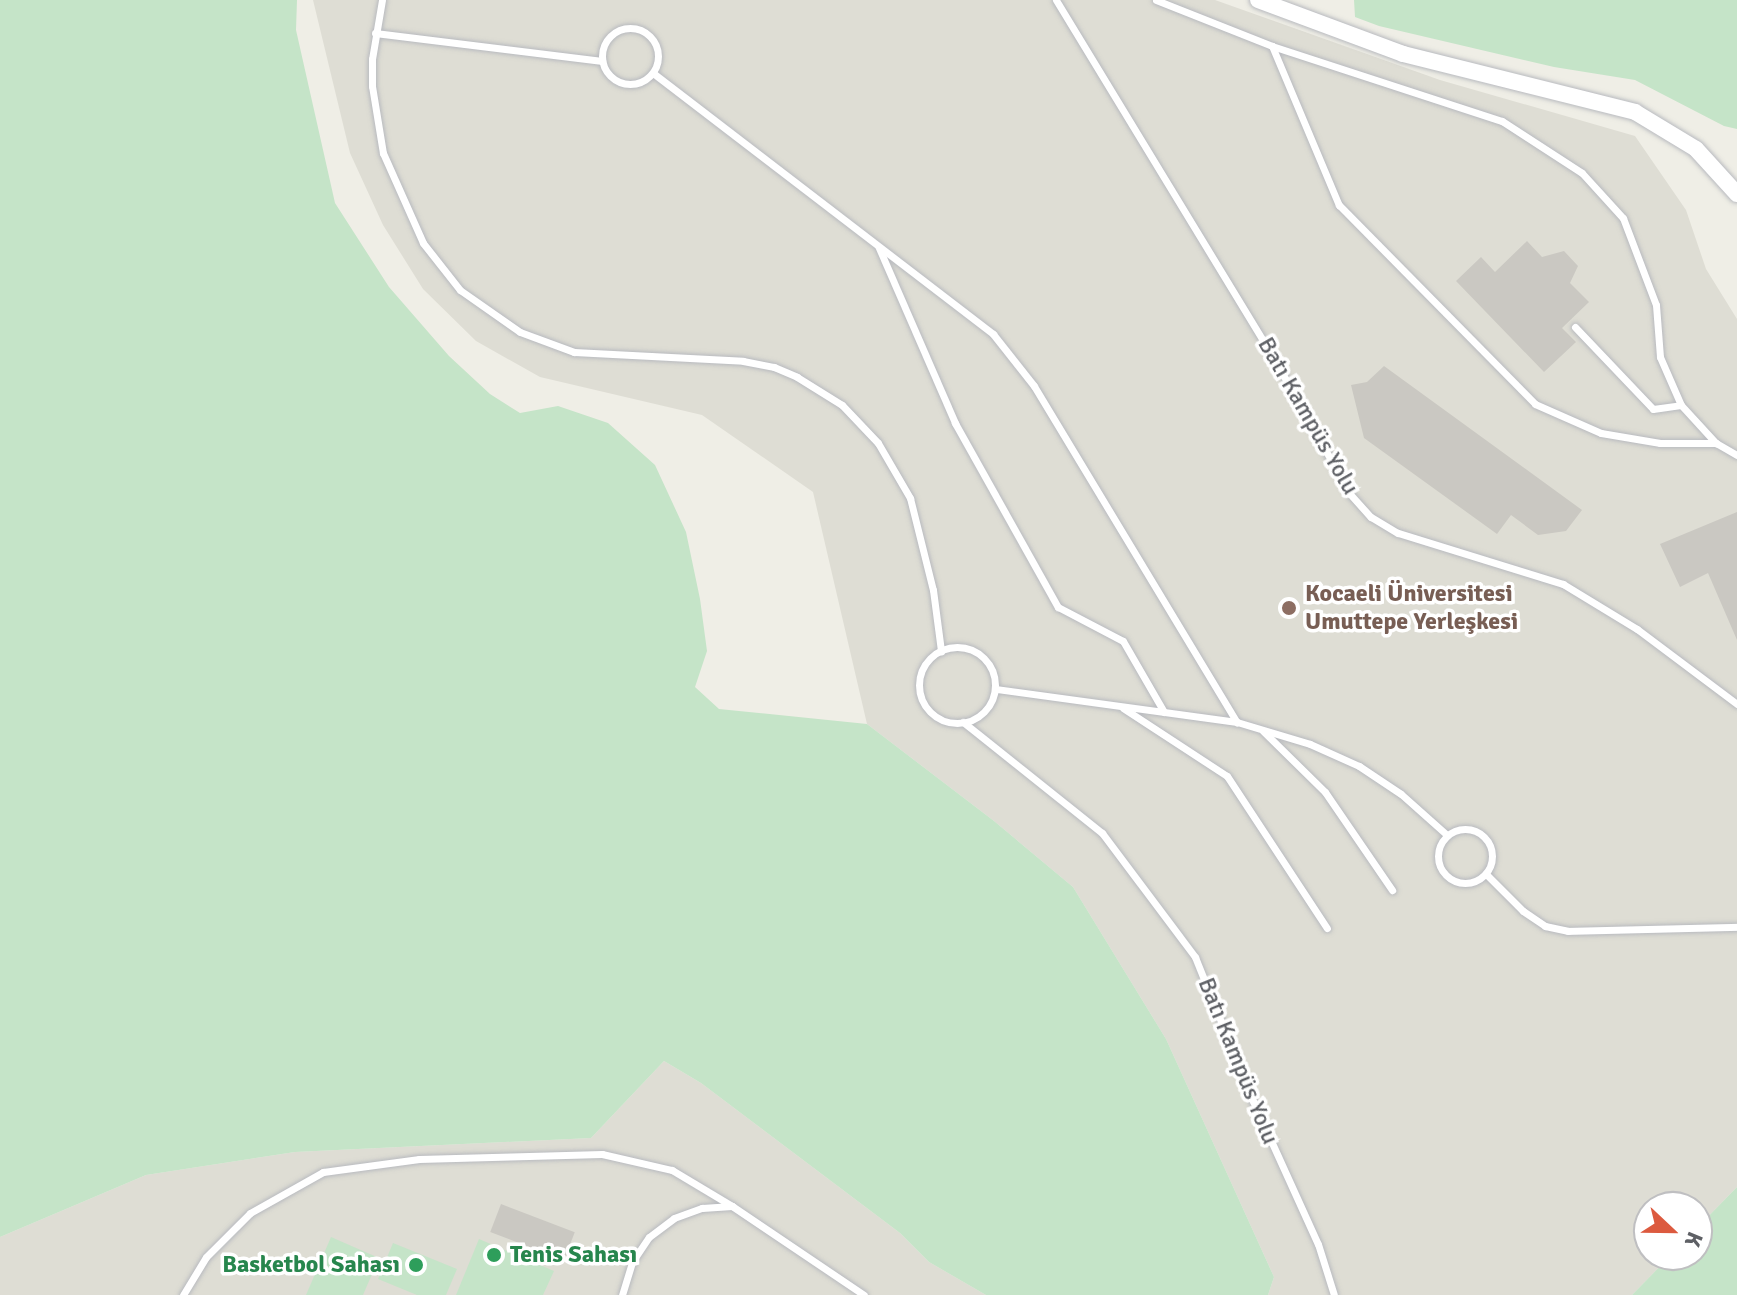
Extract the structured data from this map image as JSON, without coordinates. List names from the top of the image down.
{
  "streets": {
    "lane": ["Batı Kampüs Yolu"]
  },
  "places": ["Kocaeli Üniversitesi Umuttepe Yerleşkesi", "Tenis Sahası", "Basketbol Sahası"],
  "north": "right"
}
